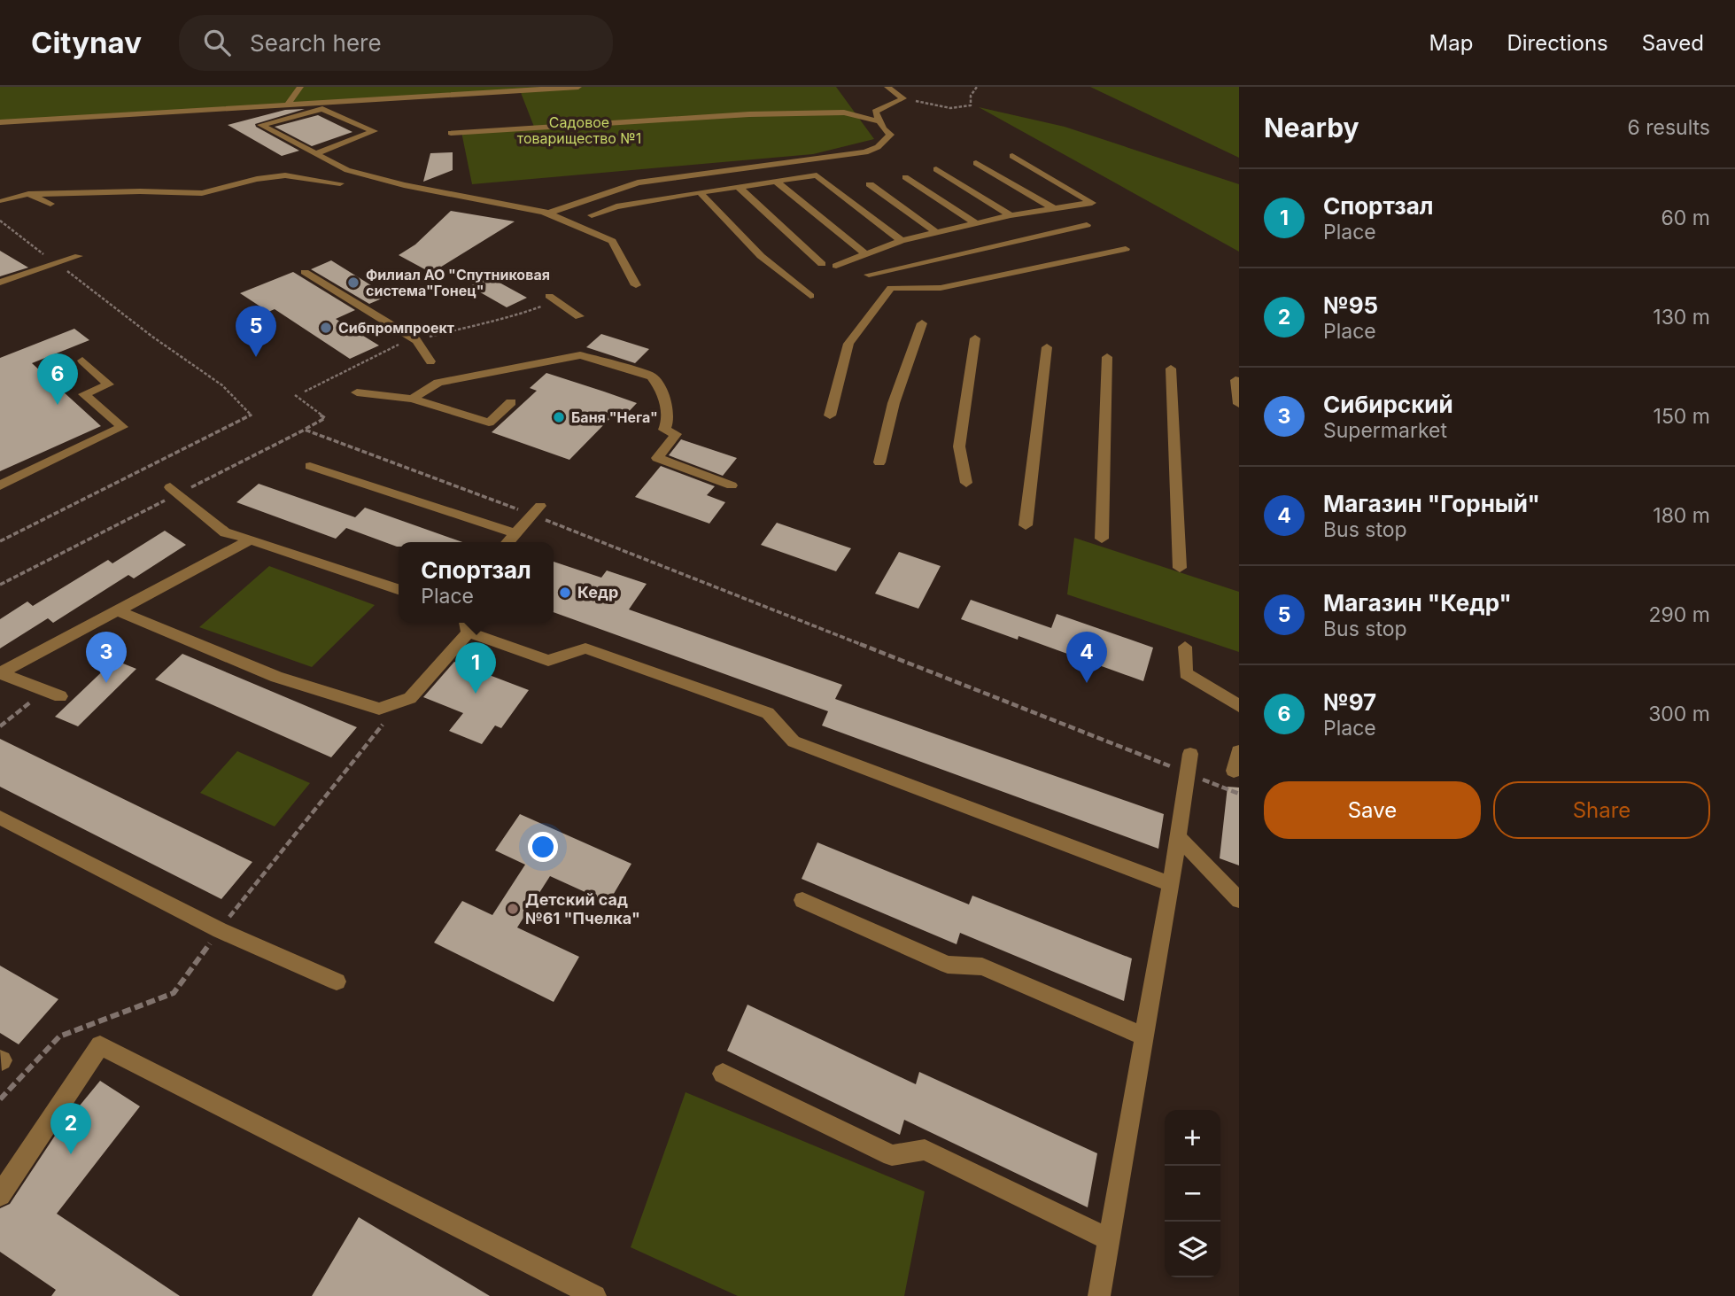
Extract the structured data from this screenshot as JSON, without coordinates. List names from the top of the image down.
{
  "parks": ["Садовое товарищество №1"],
  "places": [
    "Филиал АО \"Спутниковая система\"Гонец\"",
    "Сибпромпроект",
    "Баня \"Нега\"",
    "Кедр",
    "Детский сад №61 \"Пчелка\""
  ],
  "page": {
    "header": "Citynav",
    "search": "Search here",
    "nav": ["Map", "Directions", "Saved"],
    "heading": ["Nearby", "6 results"],
    "list": [
      {
        "mark": "1",
        "name": "Спортзал",
        "note": "Place",
        "value": "60 m"
      },
      {
        "mark": "2",
        "name": "№95",
        "note": "Place",
        "value": "130 m"
      },
      {
        "mark": "3",
        "name": "Сибирский",
        "note": "Supermarket",
        "value": "150 m"
      },
      {
        "mark": "4",
        "name": "Магазин \"Горный\"",
        "note": "Bus stop",
        "value": "180 m"
      },
      {
        "mark": "5",
        "name": "Магазин \"Кедр\"",
        "note": "Bus stop",
        "value": "290 m"
      },
      {
        "mark": "6",
        "name": "№97",
        "note": "Place",
        "value": "300 m"
      }
    ],
    "pins": [
      "5",
      "6",
      "3",
      "4",
      "1",
      "2"
    ],
    "popup": ["Спортзал", "Place"],
    "buttons": ["Save", "Share"],
    "map_buttons": ["+", "−"]
  }
}
